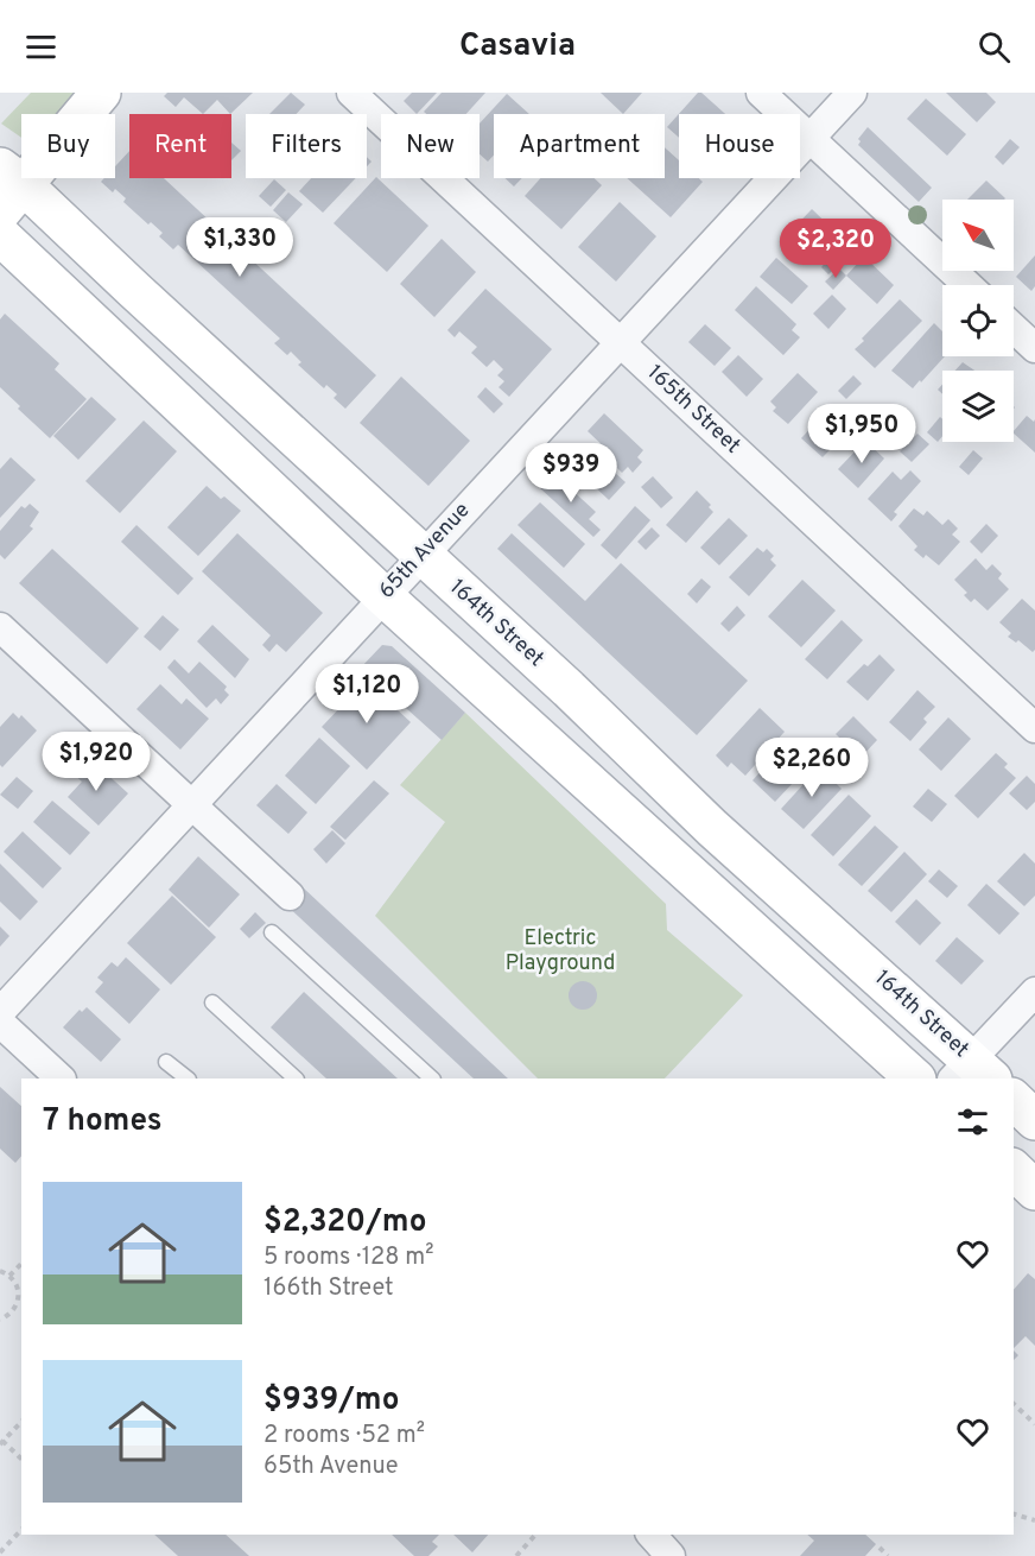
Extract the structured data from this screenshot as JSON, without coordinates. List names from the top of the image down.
{
  "streets": {
    "street": ["165th Street", "65th Avenue", "164th Street"]
  },
  "crossings": [
    ["165th Street", "65th Avenue"],
    ["65th Avenue", "164th Street"]
  ],
  "parks": ["Electric Playground"],
  "north": "top left",
  "page": {
    "header": "Casavia",
    "chip": [
      "Buy",
      "Rent",
      "Filters",
      "New",
      "Apartment",
      "House"
    ],
    "price": [
      "$1,330",
      "$2,320",
      "$1,950",
      "$939",
      "$1,120",
      "$1,920",
      "$2,260"
    ],
    "heading": "7 homes",
    "list": [
      {
        "name": "$2,320/mo",
        "note": "5 rooms · 128 m² · 166th Street"
      },
      {
        "name": "$939/mo",
        "note": "2 rooms · 52 m² · 65th Avenue"
      }
    ]
  }
}
